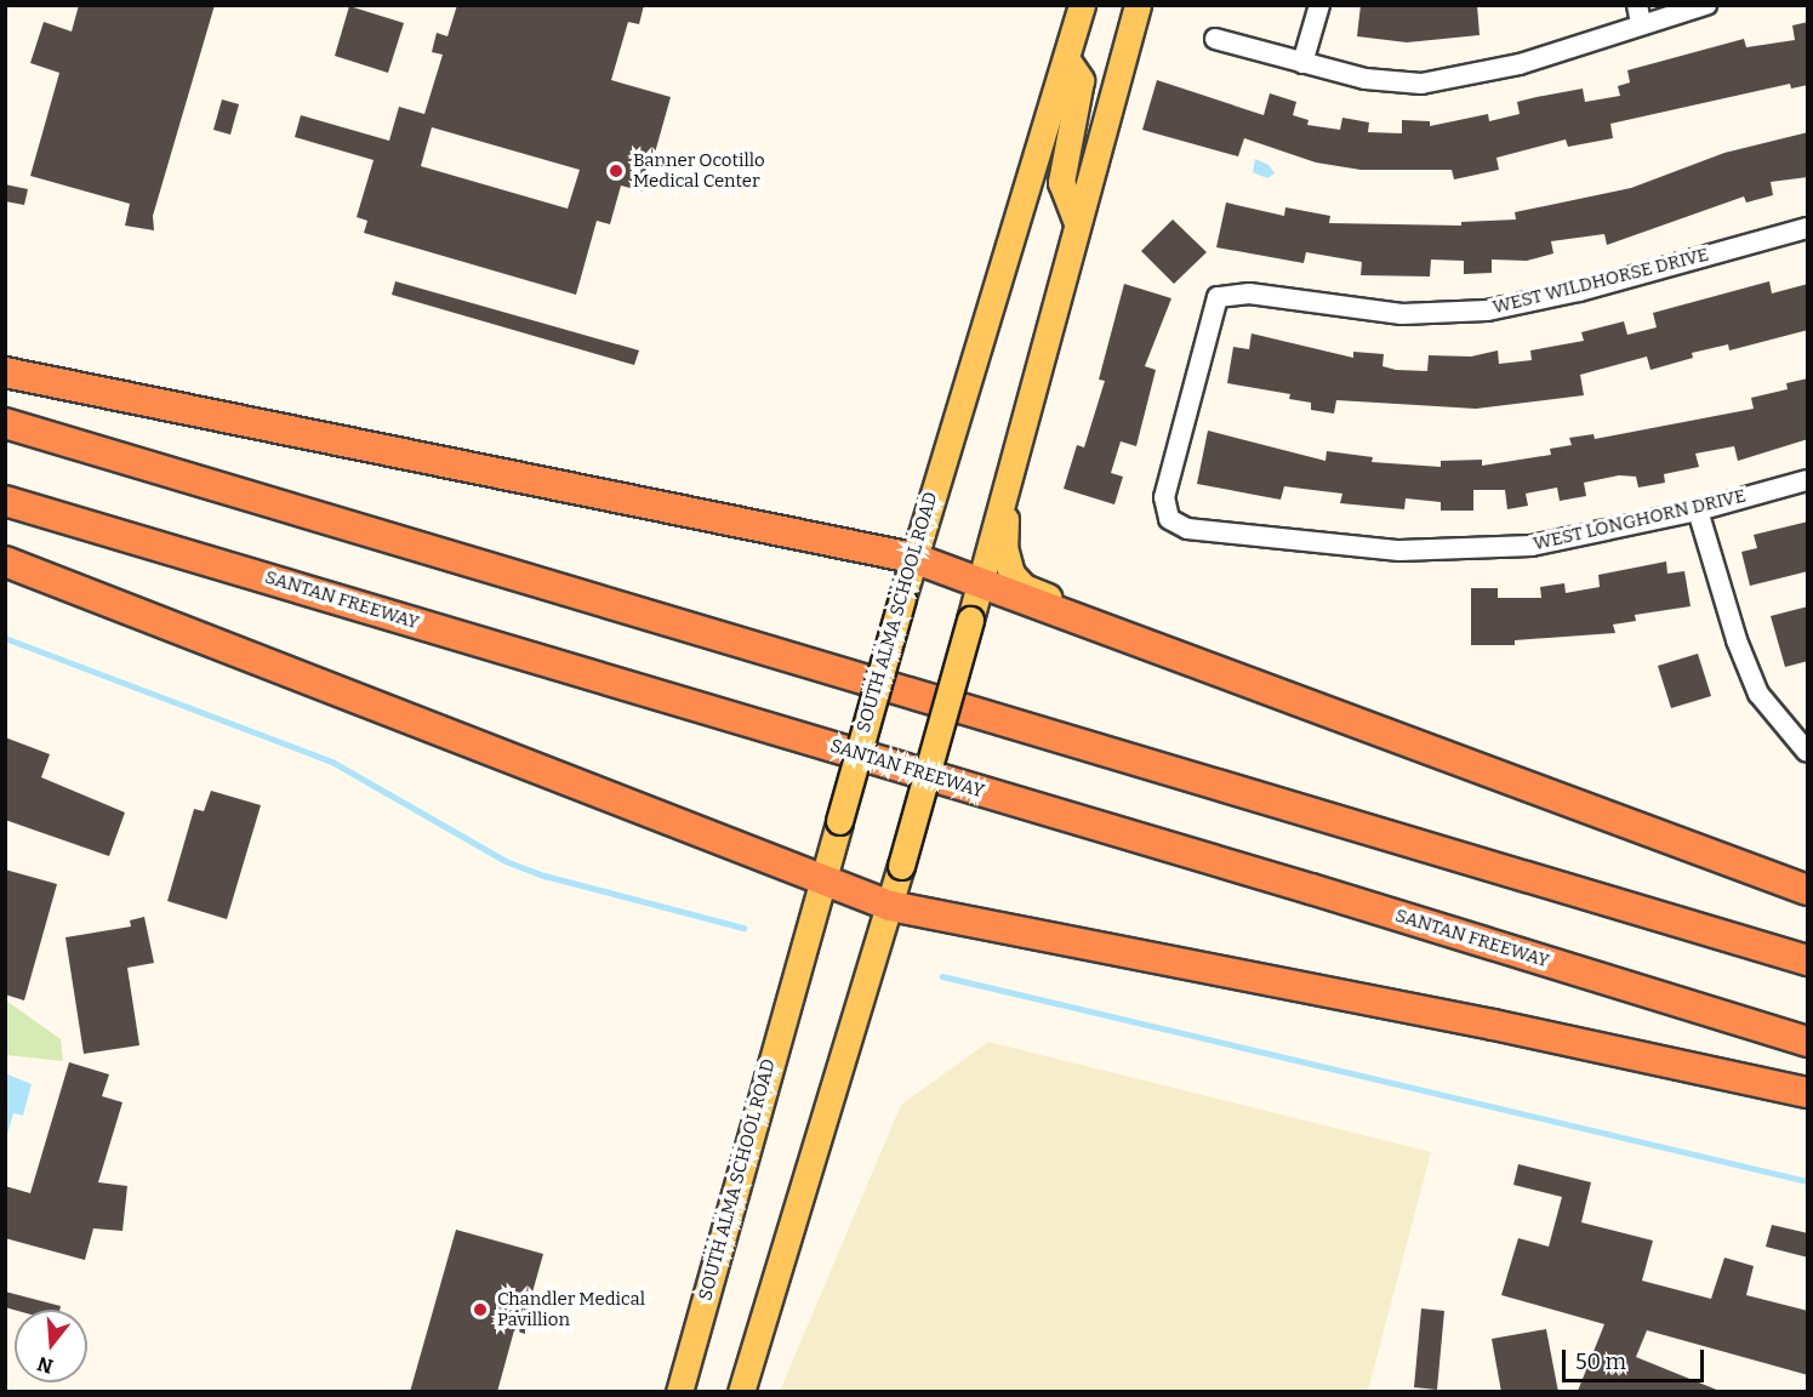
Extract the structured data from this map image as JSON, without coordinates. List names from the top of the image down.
{
  "streets": {
    "highway": ["SANTAN FREEWAY"],
    "main road": ["SOUTH ALMA SCHOOL ROAD"],
    "street": ["WEST WILDHORSE DRIVE", "WEST LONGHORN DRIVE"]
  },
  "crossings": [
    ["WEST WILDHORSE DRIVE", "WEST LONGHORN DRIVE"]
  ],
  "places": ["Banner Ocotillo Medical Center", "Chandler Medical Pavillion"],
  "scale_bar": "50 m",
  "north": "bottom"
}
